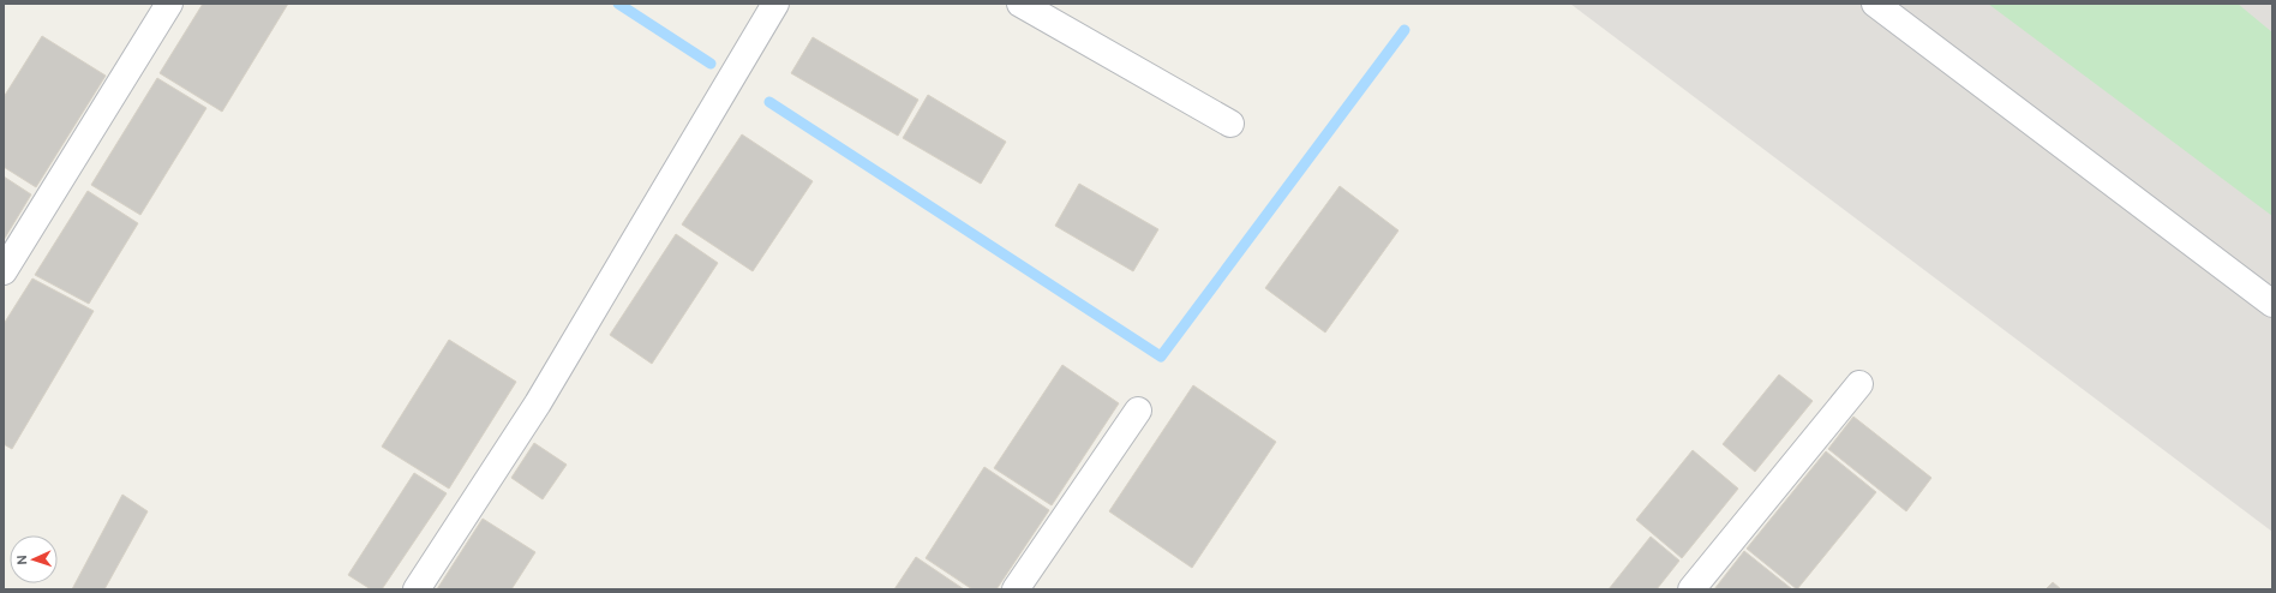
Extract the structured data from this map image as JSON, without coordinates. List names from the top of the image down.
{
  "north": "left"
}
